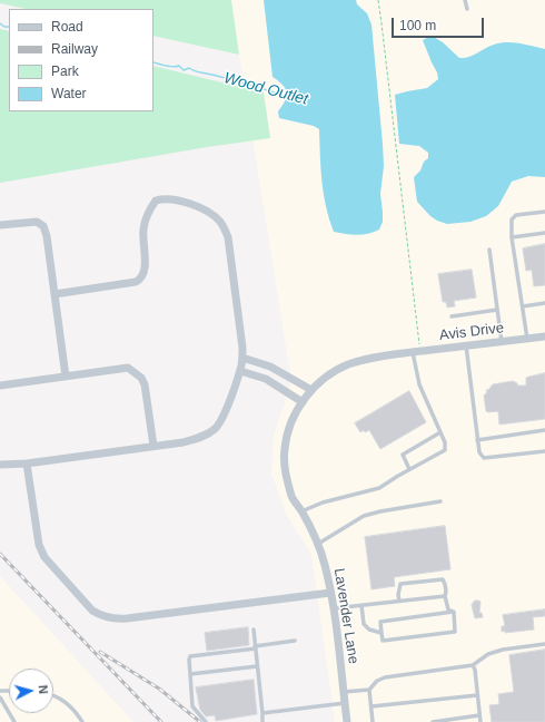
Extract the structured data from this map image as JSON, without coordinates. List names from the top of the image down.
{
  "streets": {
    "street": ["Avis Drive", "Lavender Lane"]
  },
  "crossings": [
    ["Avis Drive", "Lavender Lane"]
  ],
  "water": ["Wood Outlet"],
  "legend": [
    "Road",
    "Railway",
    "Park",
    "Water"
  ],
  "scale_bar": "100 m",
  "north": "right"
}
